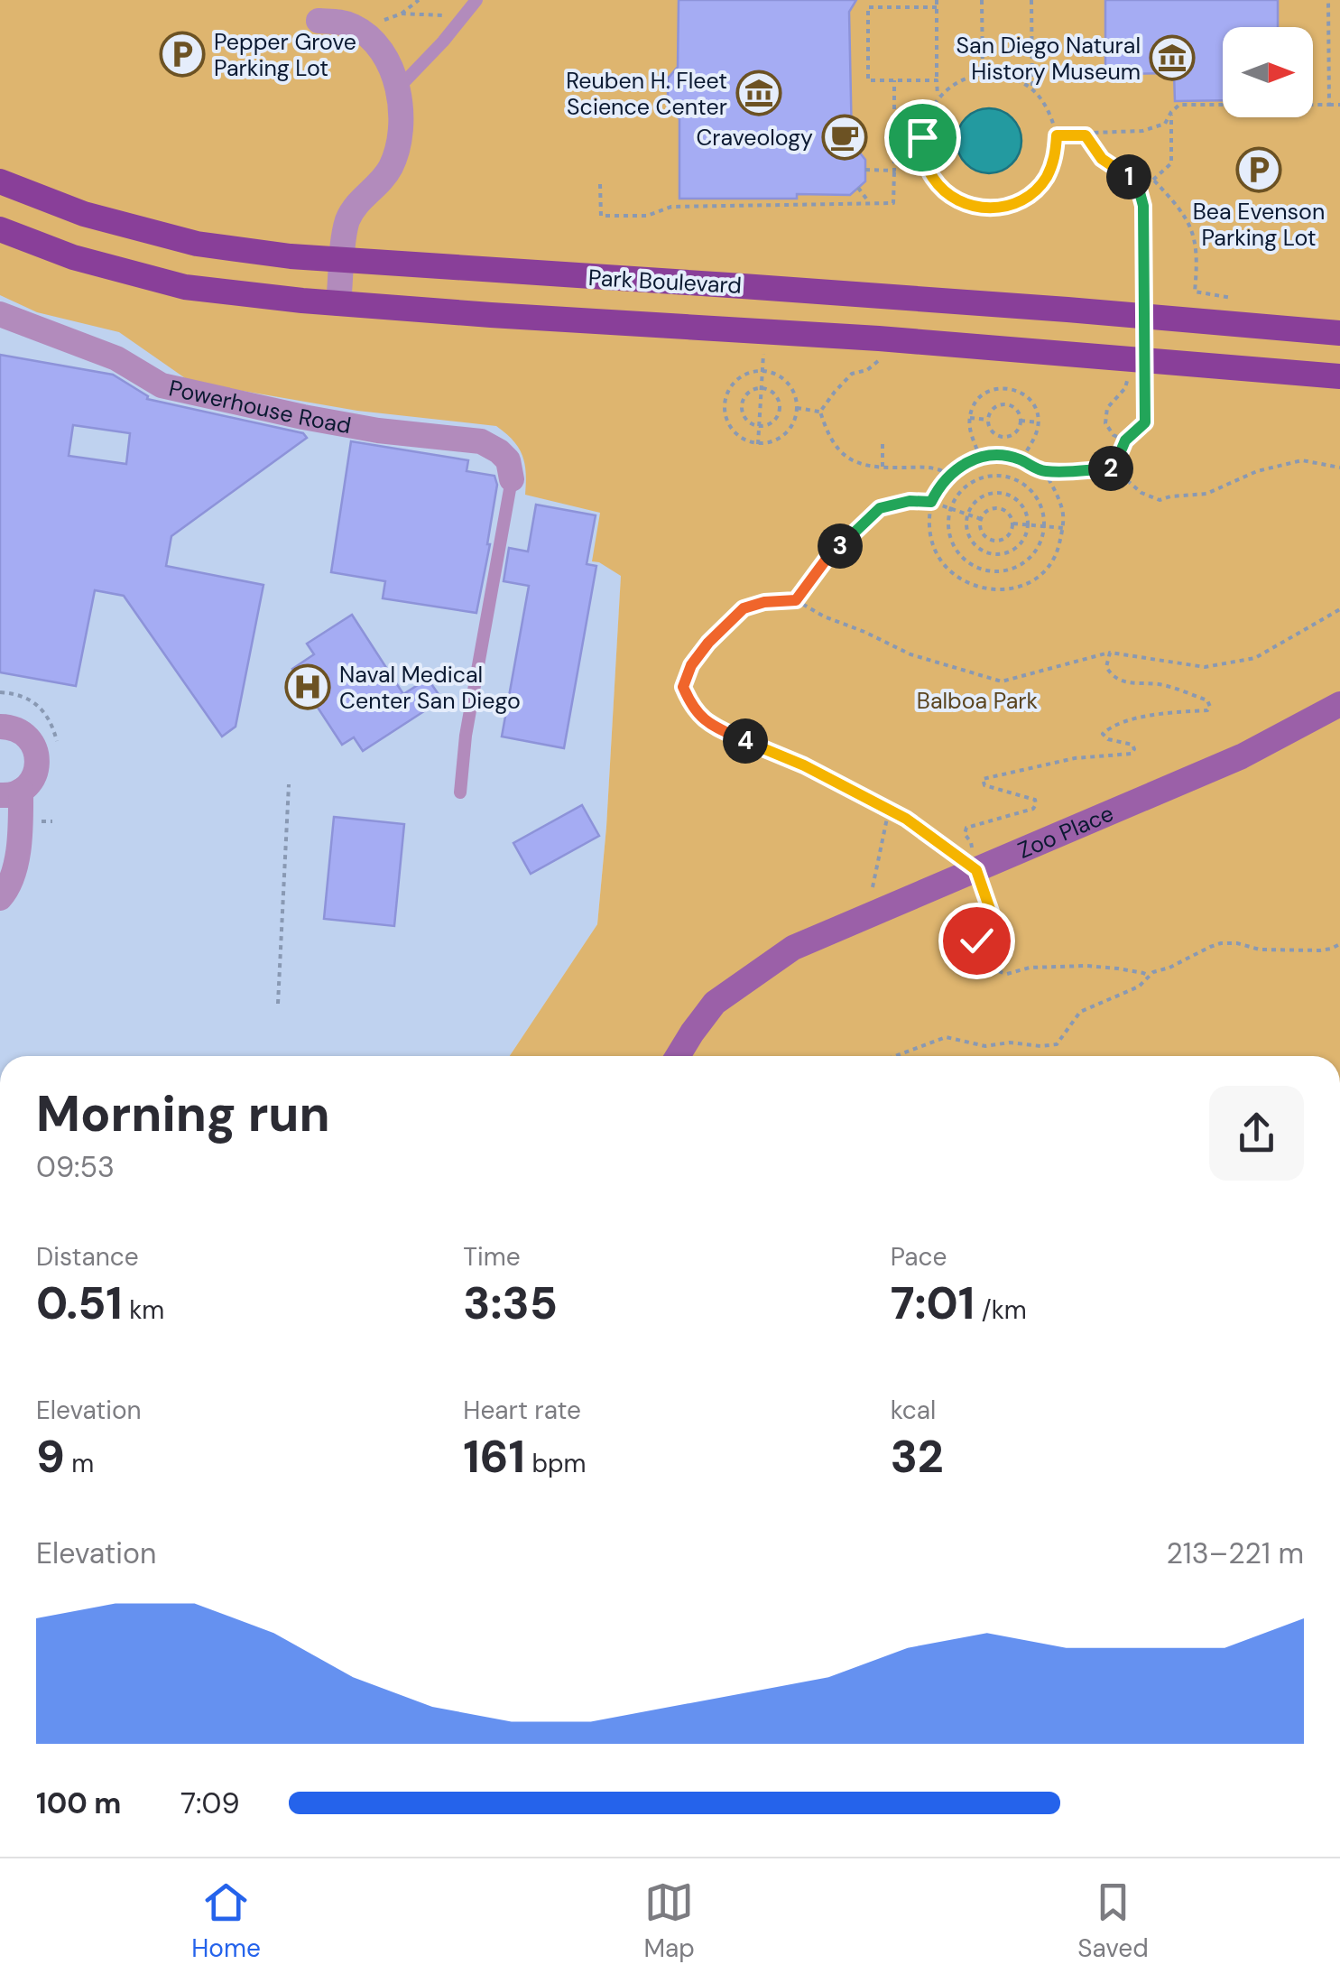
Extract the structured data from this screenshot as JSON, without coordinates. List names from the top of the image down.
{
  "streets": {
    "main road": ["Park Boulevard", "Zoo Place"],
    "street": ["Powerhouse Road"]
  },
  "parks": ["Balboa Park"],
  "places": {
    "parking": ["Pepper Grove Parking Lot", "Bea Evenson Parking Lot"],
    "museum": ["San Diego Natural History Museum", "Reuben H. Fleet Science Center"],
    "cafe": ["Craveology"],
    "hospital": ["Naval Medical Center San Diego"]
  },
  "north": "right",
  "page": {
    "pins": [
      "1",
      "2",
      "3",
      "4"
    ],
    "heading": ["Morning run", "09:53"],
    "stats": [
      ["Distance", "0.51 km"],
      ["Time", "3:35"],
      ["Pace", "7:01 /km"],
      ["Elevation", "9 m"],
      ["Heart rate", "161 bpm"],
      ["kcal", "32"]
    ],
    "chart": ["Elevation", "213–221 m"],
    "list": [
      {
        "name": "100 m",
        "note": "7:09"
      }
    ],
    "tabs": ["Home", "Map", "Saved"]
  }
}
